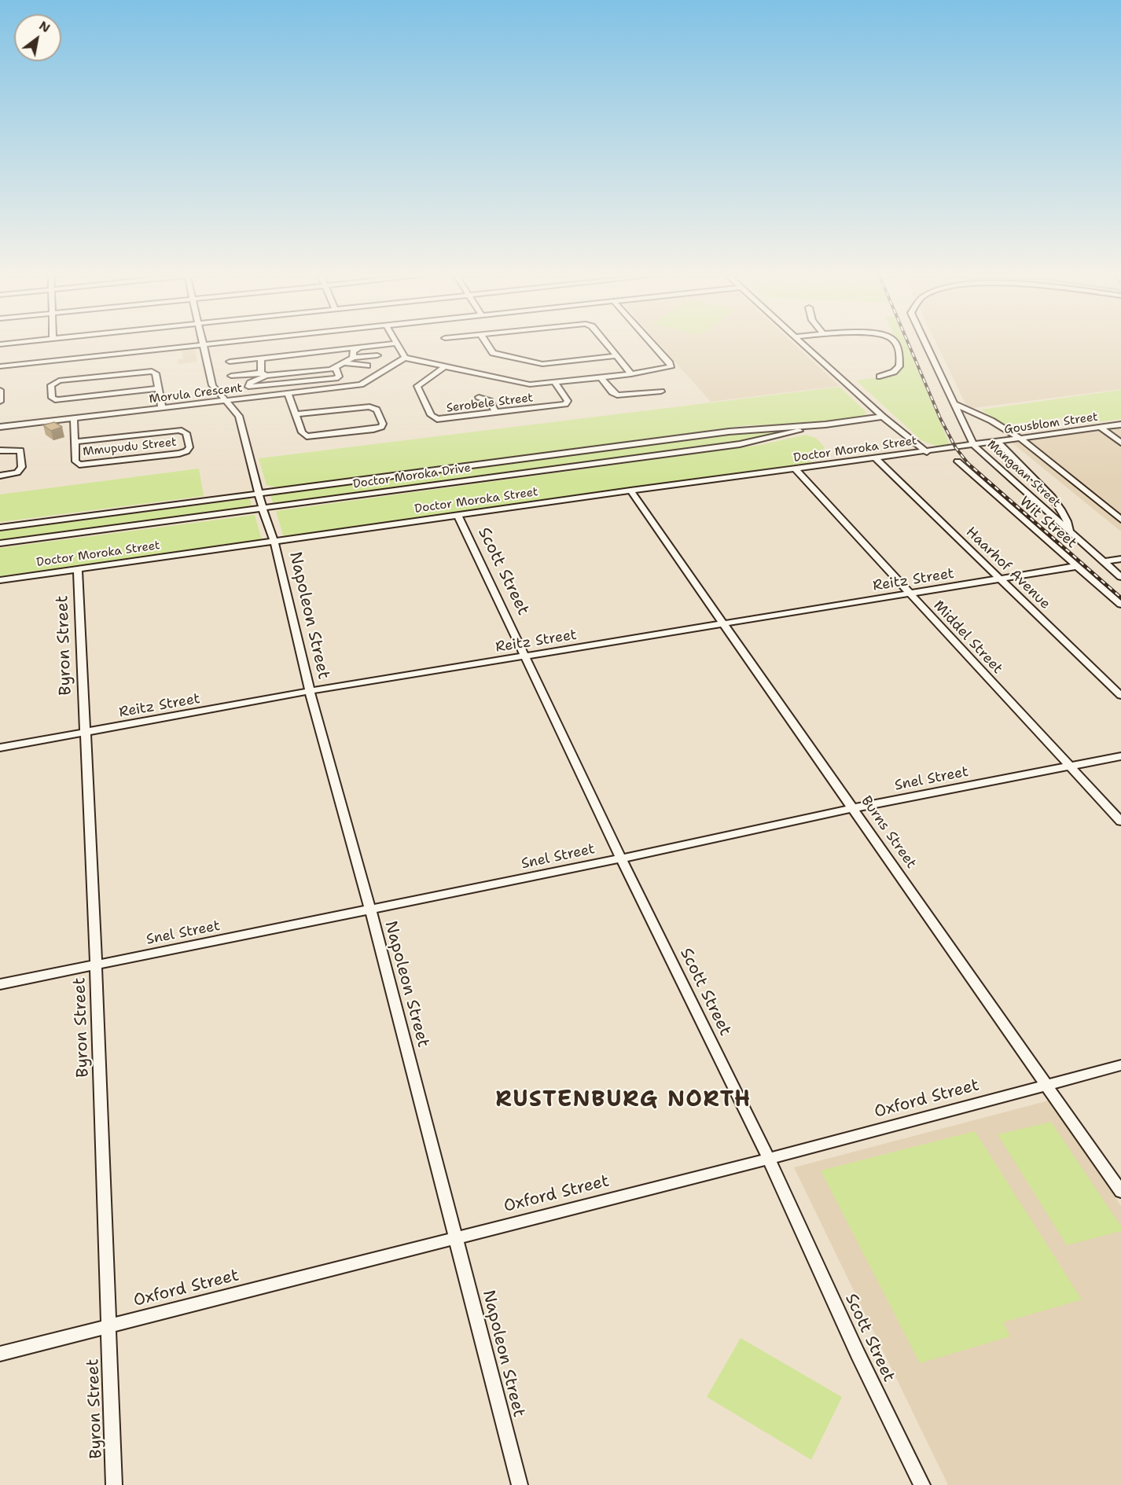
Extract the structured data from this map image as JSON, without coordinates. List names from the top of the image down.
{
  "streets": {
    "street": [
      "Morula Crescent",
      "Serobele Street",
      "Gousblom Street",
      "Mmupudu Street",
      "Doctor Moroka Street",
      "Mangaan Street",
      "Doctor Moroka Drive",
      "Wit Street",
      "Haarhof Avenue",
      "Scott Street",
      "Reitz Street",
      "Napoleon Street",
      "Middel Street",
      "Byron Street",
      "Snel Street",
      "Burns Street",
      "Oxford Street"
    ]
  },
  "crossings": [
    ["Morula Crescent", "Mmupudu Street"],
    ["Morula Crescent", "Napoleon Street"],
    ["Gousblom Street", "Doctor Moroka Street"],
    ["Gousblom Street", "Mangaan Street"],
    ["Doctor Moroka Street", "Haarhof Avenue"],
    ["Doctor Moroka Street", "Scott Street"],
    ["Doctor Moroka Street", "Napoleon Street"],
    ["Doctor Moroka Street", "Middel Street"],
    ["Doctor Moroka Street", "Byron Street"],
    ["Doctor Moroka Street", "Burns Street"],
    ["Doctor Moroka Drive", "Napoleon Street"],
    ["Wit Street", "Reitz Street"],
    ["Haarhof Avenue", "Reitz Street"],
    ["Scott Street", "Reitz Street"],
    ["Scott Street", "Snel Street"],
    ["Scott Street", "Oxford Street"],
    ["Reitz Street", "Napoleon Street"],
    ["Reitz Street", "Middel Street"],
    ["Reitz Street", "Byron Street"],
    ["Reitz Street", "Burns Street"],
    ["Napoleon Street", "Snel Street"],
    ["Napoleon Street", "Oxford Street"],
    ["Middel Street", "Snel Street"],
    ["Byron Street", "Snel Street"],
    ["Byron Street", "Oxford Street"],
    ["Snel Street", "Burns Street"],
    ["Burns Street", "Oxford Street"]
  ],
  "districts": ["RUSTENBURG NORTH"],
  "north": "top right"
}
